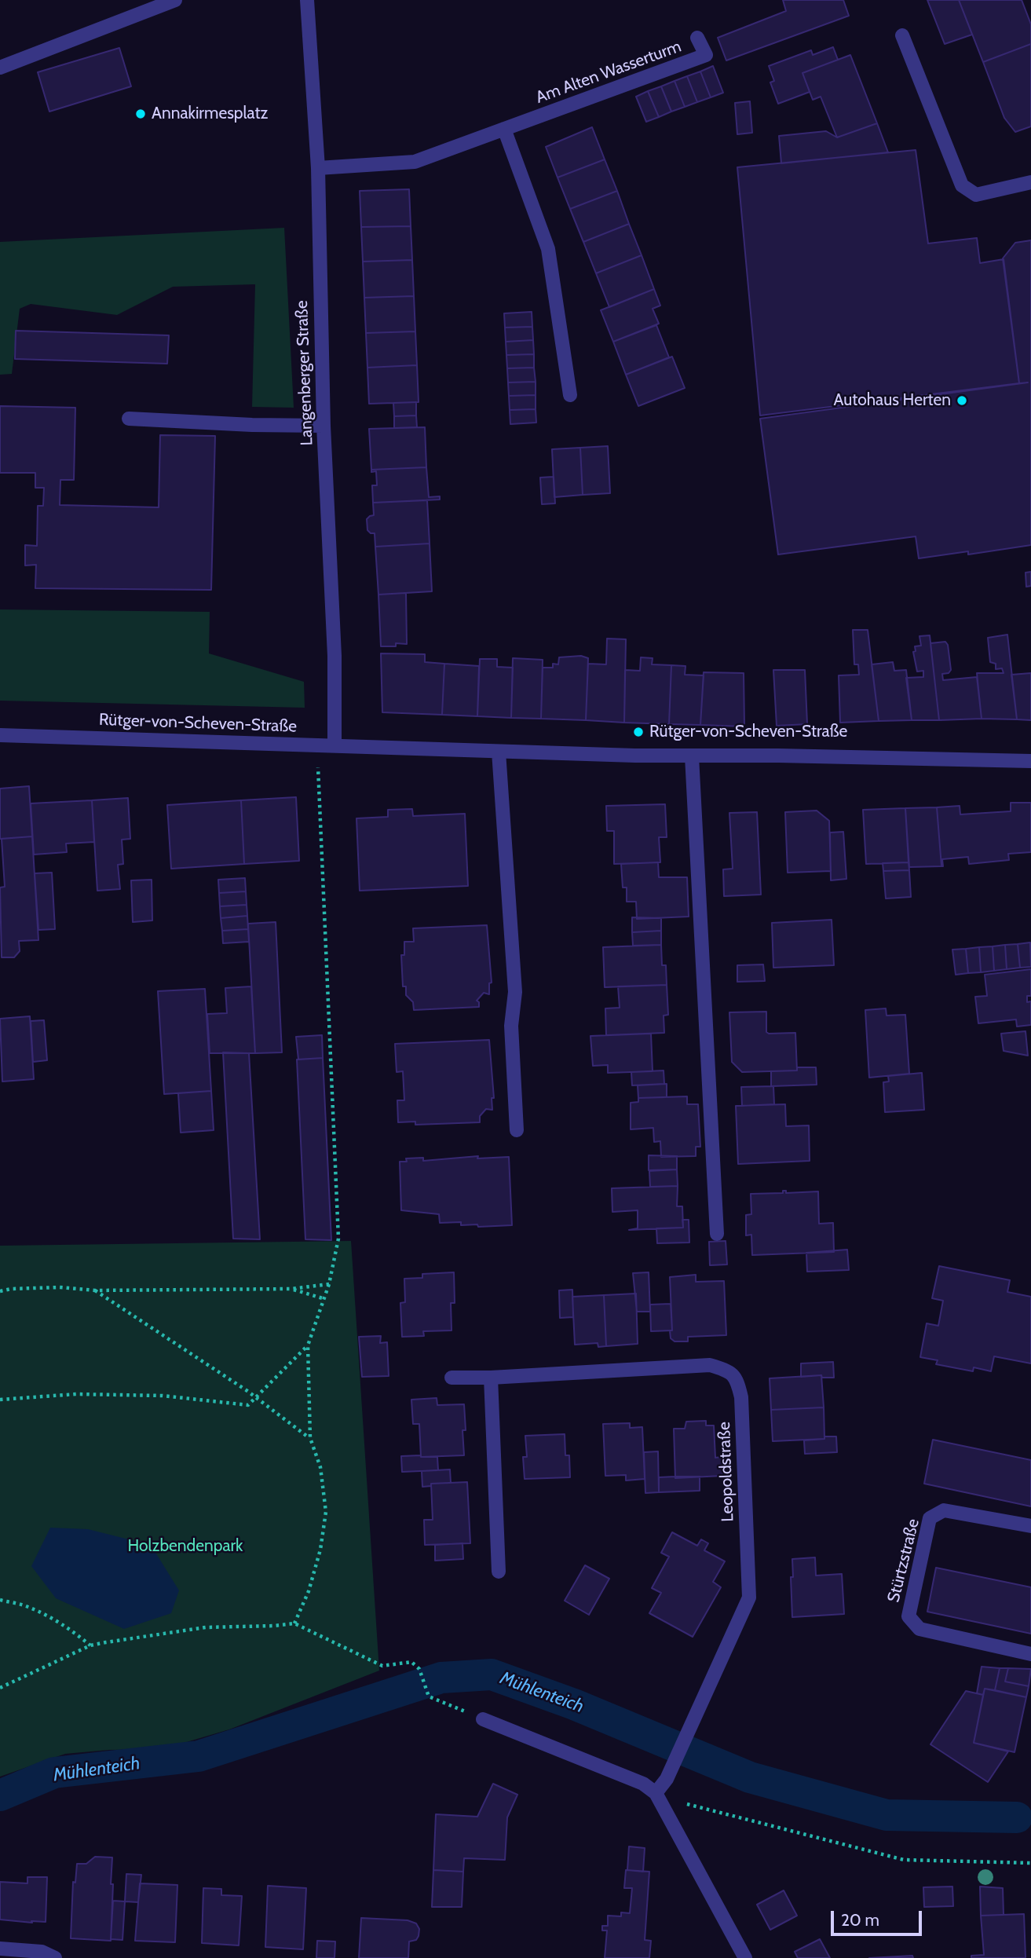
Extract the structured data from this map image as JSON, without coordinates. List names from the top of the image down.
{
  "streets": {
    "street": [
      "Am Alten Wasserturm",
      "Langenberger Straße",
      "Rütger-von-Scheven-Straße",
      "Leopoldstraße",
      "Stürtzstraße"
    ]
  },
  "crossings": [
    ["Am Alten Wasserturm", "Langenberger Straße"],
    ["Langenberger Straße", "Rütger-von-Scheven-Straße"]
  ],
  "water": ["Mühlenteich"],
  "parks": ["Holzbendenpark"],
  "places": ["Annakirmesplatz", "Autohaus Herten", "Rütger-von-Scheven-Straße"],
  "scale_bar": "20 m"
}
